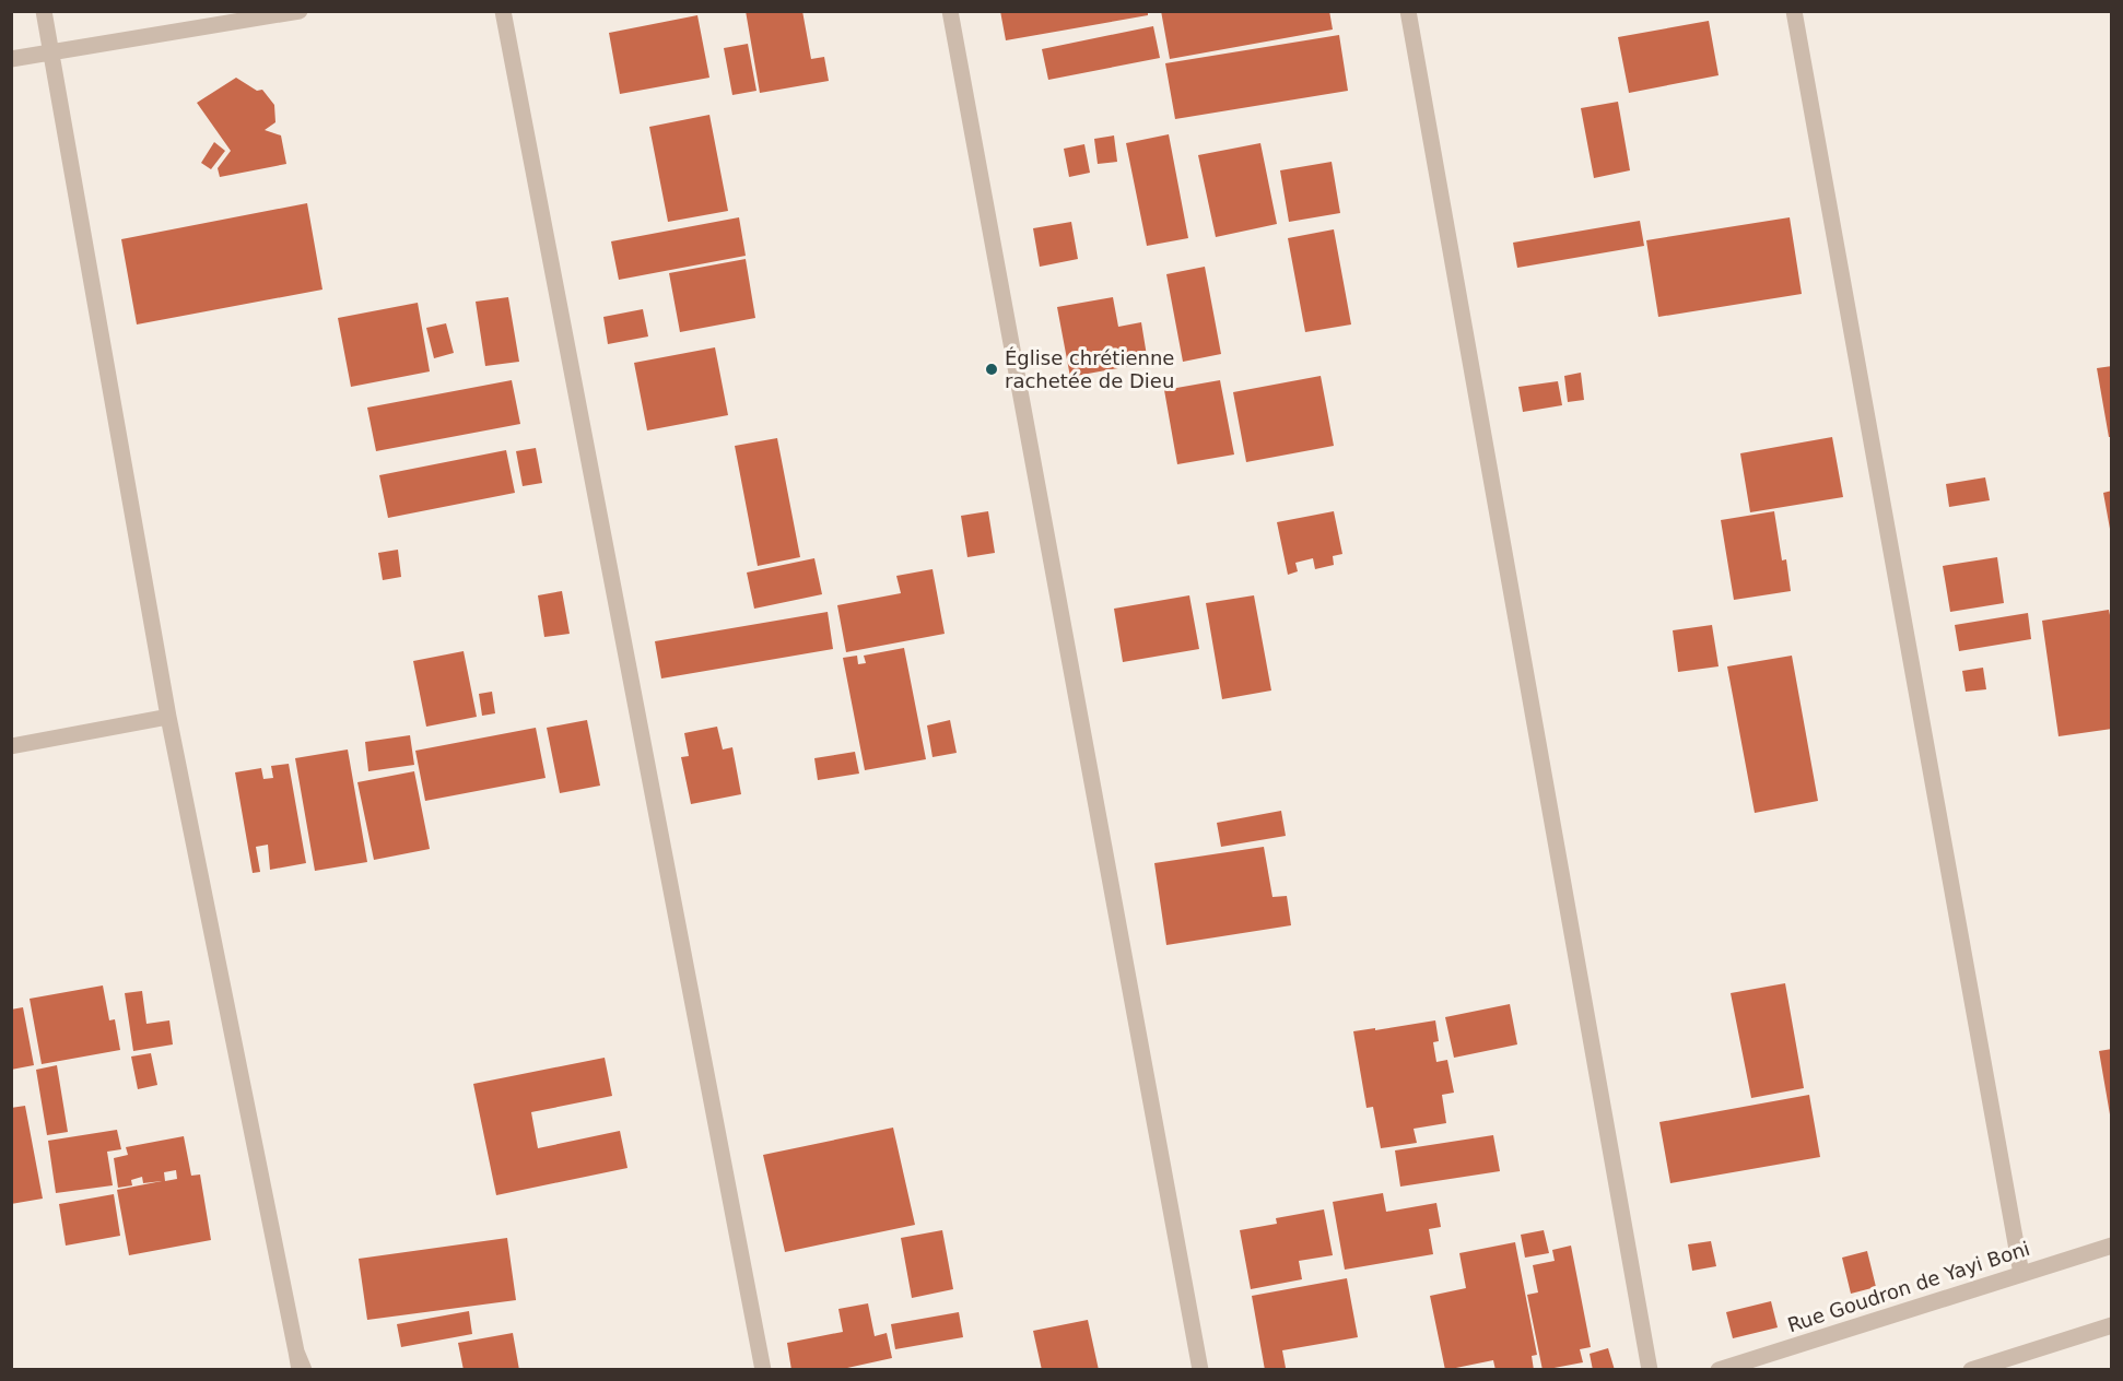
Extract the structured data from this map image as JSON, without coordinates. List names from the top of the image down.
{
  "streets": {
    "street": ["Rue Goudron de Yayi Boni"]
  },
  "places": ["Église chrétienne rachetée de Dieu"]
}
